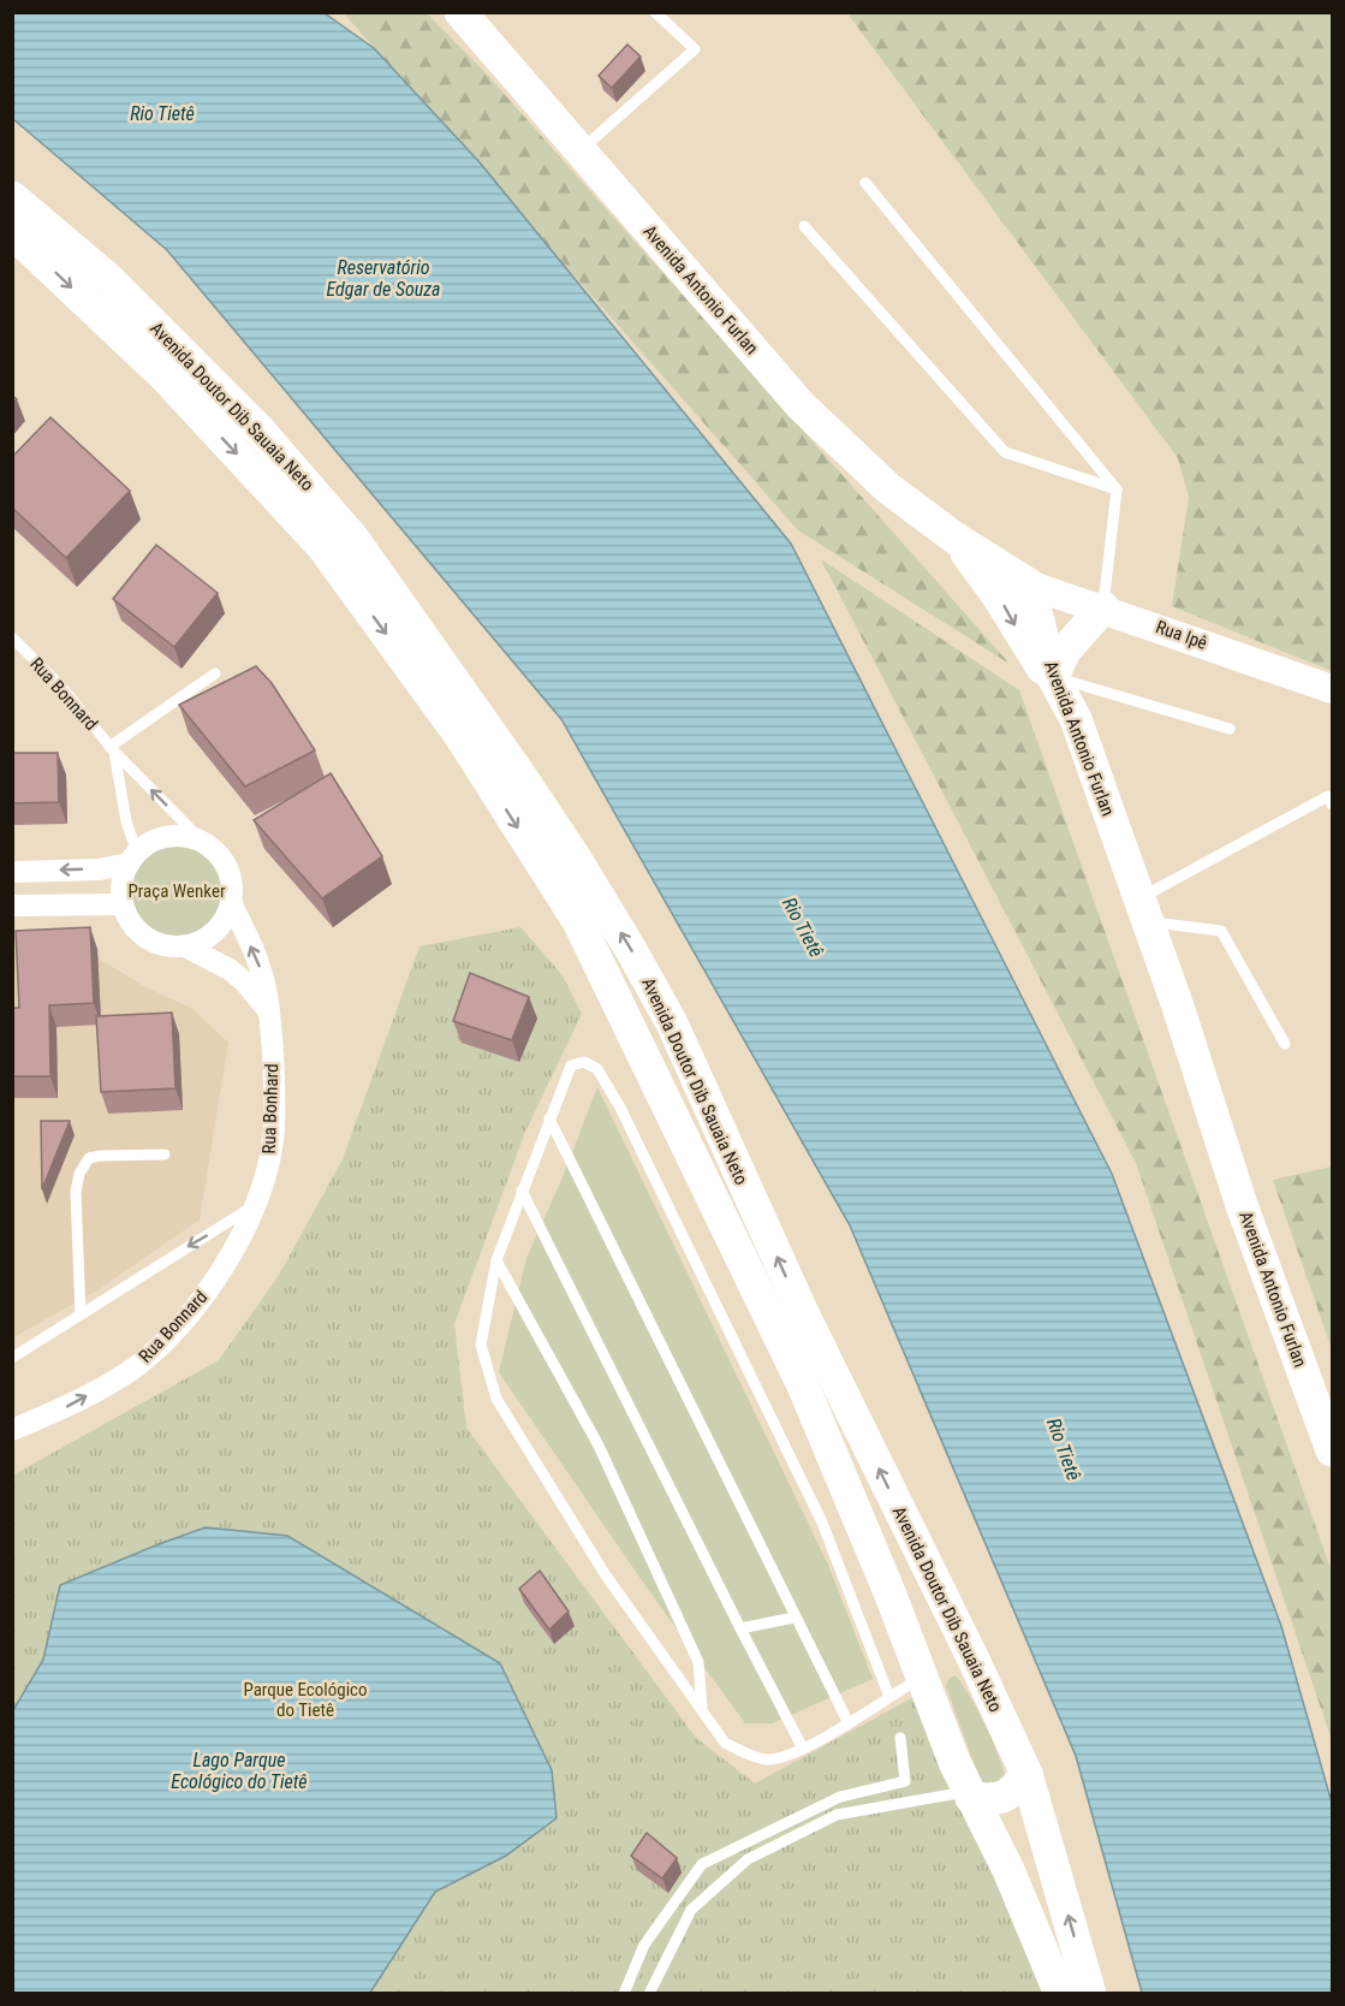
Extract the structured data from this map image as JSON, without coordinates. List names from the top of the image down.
{
  "streets": {
    "main road": ["Avenida Antonio Furlan", "Avenida Doutor Dib Sauaia Neto"],
    "street": ["Rua Ipê", "Rua Bonnard", "Rua Bonhard"]
  },
  "crossings": [
    ["Avenida Antonio Furlan", "Rua Ipê"],
    ["Rua Bonnard", "Rua Bonhard"]
  ],
  "one_way": ["Rua Bonhard"],
  "water": ["Rio Tietê", "Reservatório Edgar de Souza", "Lago Parque Ecológico do Tietê"],
  "parks": ["Praça Wenker", "Parque Ecológico do Tietê"]
}
